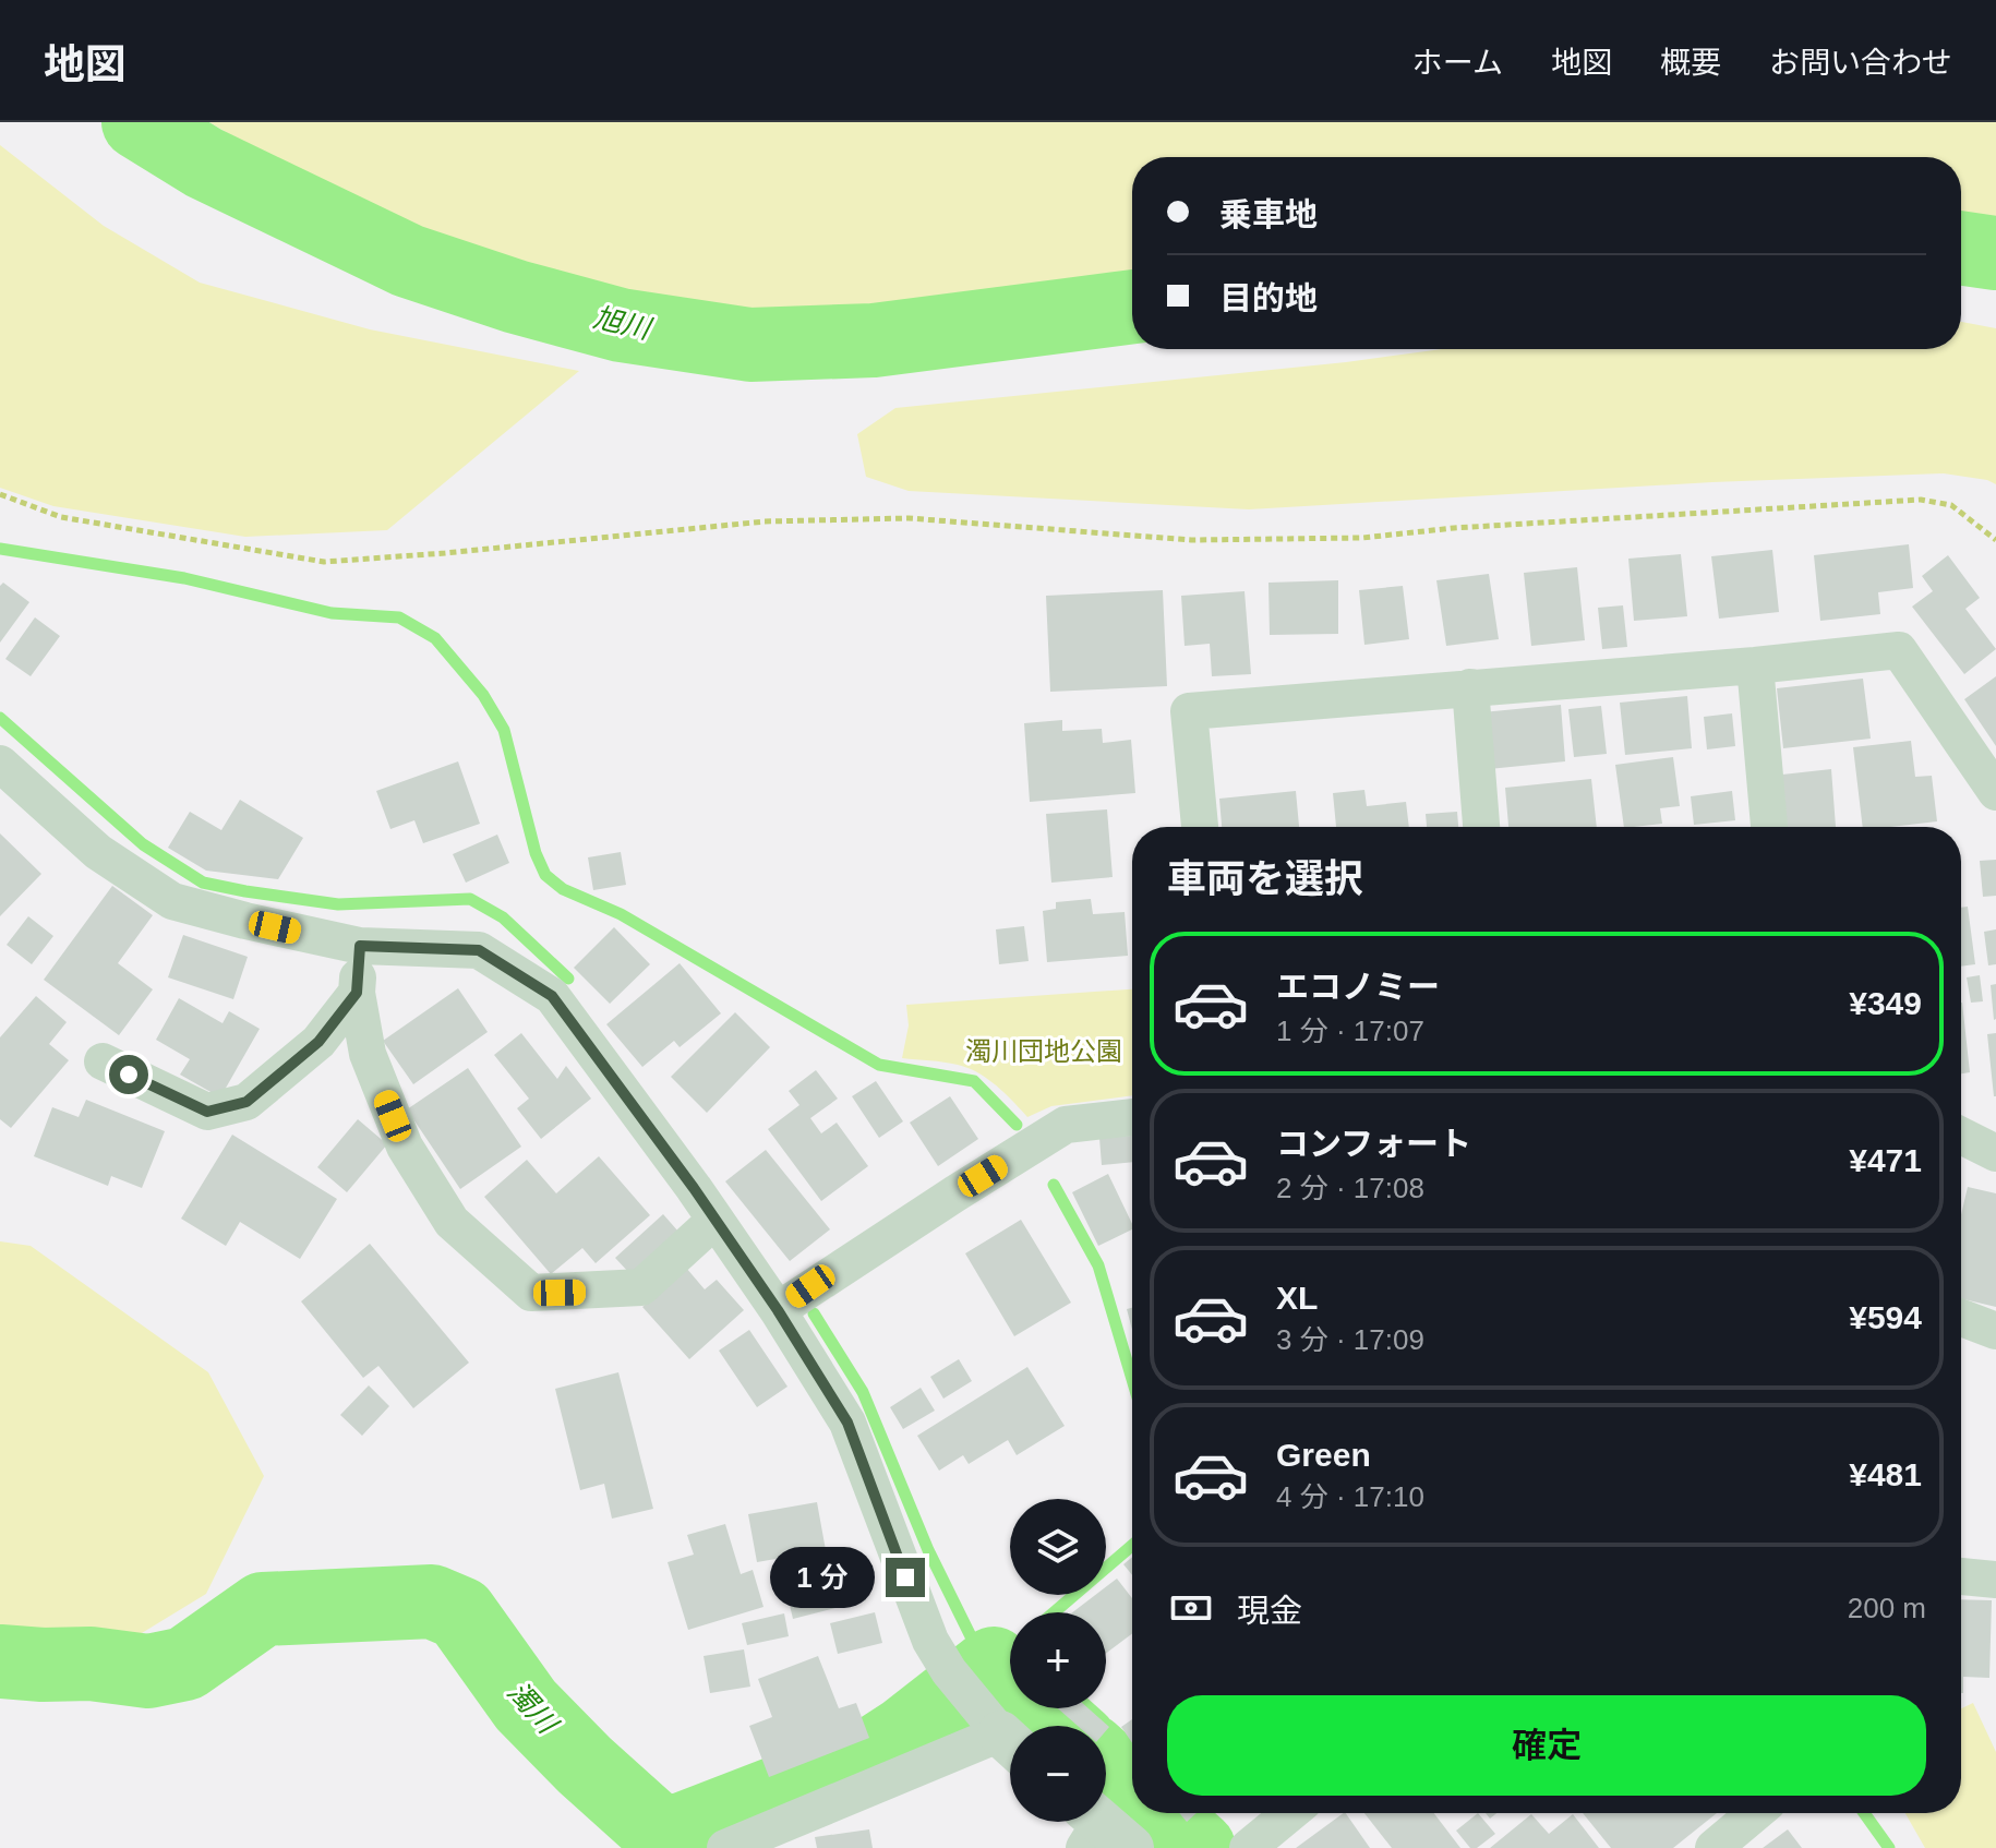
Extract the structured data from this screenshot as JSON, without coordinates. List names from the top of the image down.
{
  "water": ["旭川", "濁川"],
  "parks": ["濁川団地公園"],
  "page": {
    "header": "地図",
    "nav": [
      "ホーム",
      "地図",
      "概要",
      "お問い合わせ"
    ],
    "banner": ["乗車地", "目的地"],
    "heading": "車両を選択",
    "list": [
      {
        "name": "エコノミー",
        "note": "1 分 · 17:07",
        "value": "¥349"
      },
      {
        "name": "コンフォート",
        "note": "2 分 · 17:08",
        "value": "¥471"
      },
      {
        "name": "XL",
        "note": "3 分 · 17:09",
        "value": "¥594"
      },
      {
        "name": "Green",
        "note": "4 分 · 17:10",
        "value": "¥481"
      }
    ],
    "map_buttons": ["+", "−"],
    "bubble": "1 分",
    "pay": ["現金", "200 m"],
    "buttons": "確定"
  }
}
